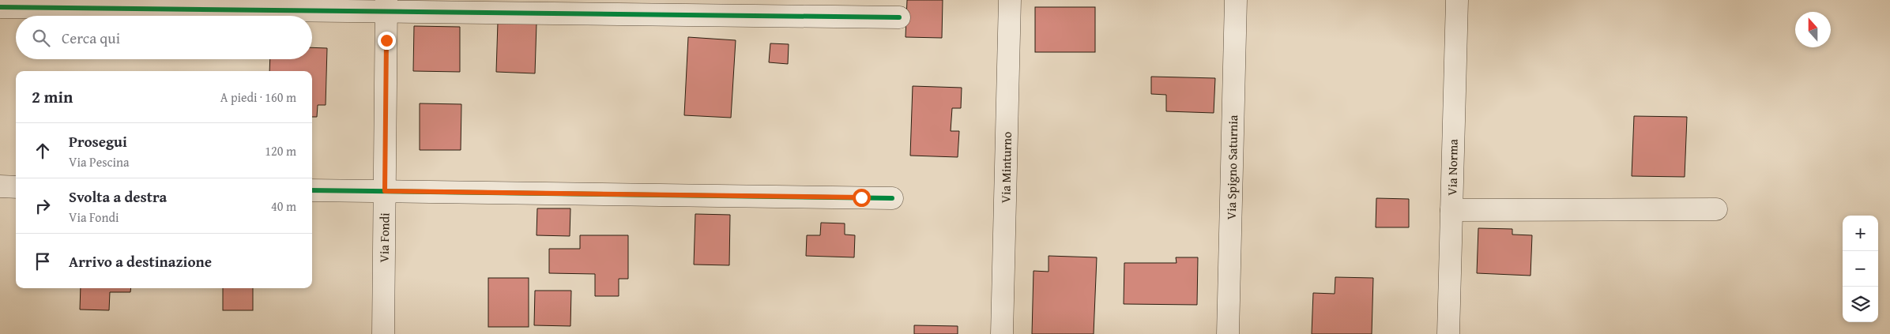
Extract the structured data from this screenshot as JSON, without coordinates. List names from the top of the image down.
{
  "streets": {
    "street": [
      "Via Minturno",
      "Via Spigno Saturnia",
      "Via Norma",
      "Via Fondi"
    ]
  },
  "north": "top",
  "page": {
    "search": "Cerca qui",
    "heading": ["2 min", "A piedi · 160 m"],
    "list": [
      ["Prosegui", "Via Pescina", "120 m"],
      ["Svolta a destra", "Via Fondi", "40 m"],
      "Arrivo a destinazione"
    ],
    "map_buttons": ["+", "−"]
  }
}
